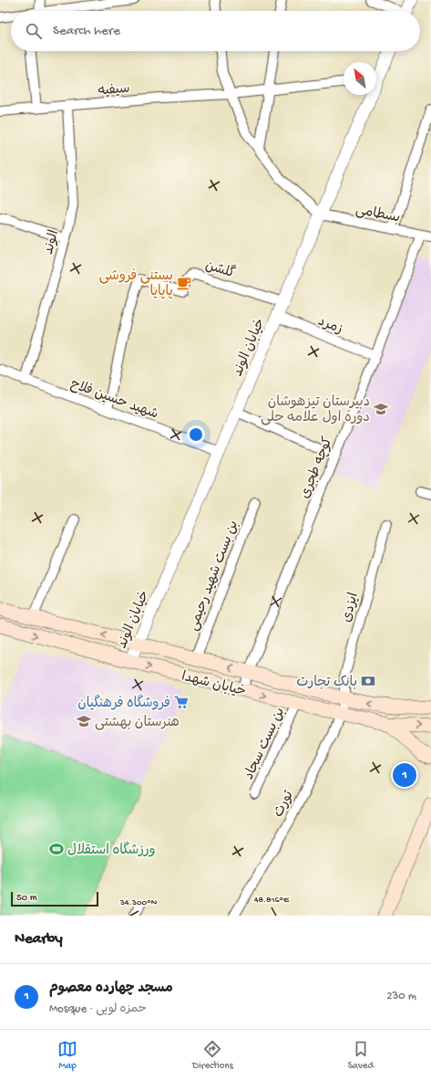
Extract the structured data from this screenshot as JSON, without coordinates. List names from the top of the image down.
{
  "streets": {
    "main road": ["خیابان شهدا"],
    "street": [
      "سیفیه",
      "بسطامی",
      "الوند",
      "گلشن",
      "زمرد",
      "خیابان الوند",
      "شهید حسین فلاح",
      "کوچه طجری",
      "بن بست شهید رحیمی",
      "ایزدی",
      "بن بست سجاد",
      "تورث"
    ]
  },
  "crossings": [
    ["سیفیه", "الوند"],
    ["بسطامی", "خیابان الوند"],
    ["بسطامی", "کوچه طجری"],
    ["الوند", "شهید حسین فلاح"],
    ["گلشن", "خیابان الوند"],
    ["گلشن", "شهید حسین فلاح"],
    ["زمرد", "خیابان الوند"],
    ["زمرد", "کوچه طجری"],
    ["خیابان الوند", "شهید حسین فلاح"],
    ["خیابان الوند", "خیابان شهدا"],
    ["کوچه طجری", "خیابان شهدا"],
    ["بن بست شهید رحیمی", "خیابان شهدا"],
    ["ایزدی", "خیابان شهدا"],
    ["ایزدی", "تورث"],
    ["خیابان شهدا", "بن بست سجاد"],
    ["خیابان شهدا", "تورث"]
  ],
  "places": {
    "cafe": ["بستنی فروشی پاپایا"],
    "school or university": ["دبیرستان تیزهوشان دوره اول علامه حلی", "هنرستان بهشتی"],
    "bank": ["بانک تجارت"],
    "supermarket": ["فروشگاه فرهنگیان"],
    "sports": ["ورزشگاه استقلال"]
  },
  "scale_bar": "50 m",
  "north": "top left",
  "page": {
    "search": "Search here",
    "pins": "1",
    "scale": "50 m",
    "heading": "Nearby",
    "list": [
      {
        "mark": "1",
        "name": "مسجد چهارده معصوم",
        "note": "Mosque · حمزه لویی",
        "value": "230 m"
      }
    ],
    "nav": ["Map", "Directions", "Saved"]
  },
  "coordinates": ["48.816°E", "34.300°N"]
}
